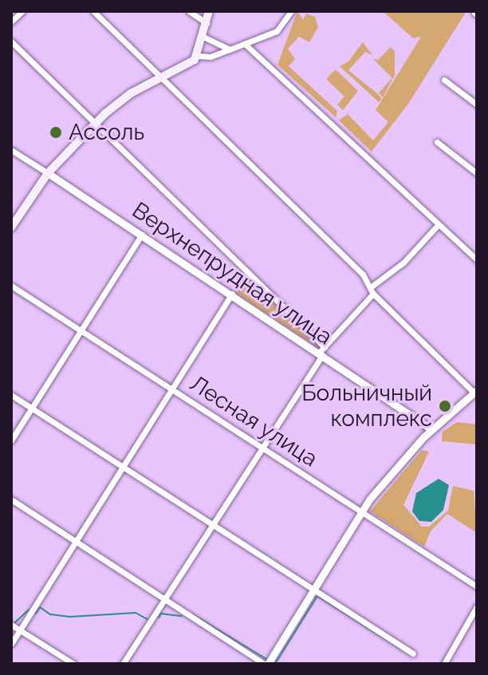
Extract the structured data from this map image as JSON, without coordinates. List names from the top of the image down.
{
  "streets": {
    "street": ["Верхнепрудная улица", "Лесная улица"]
  },
  "places": ["Ассоль", "Больничный комплекс"]
}
